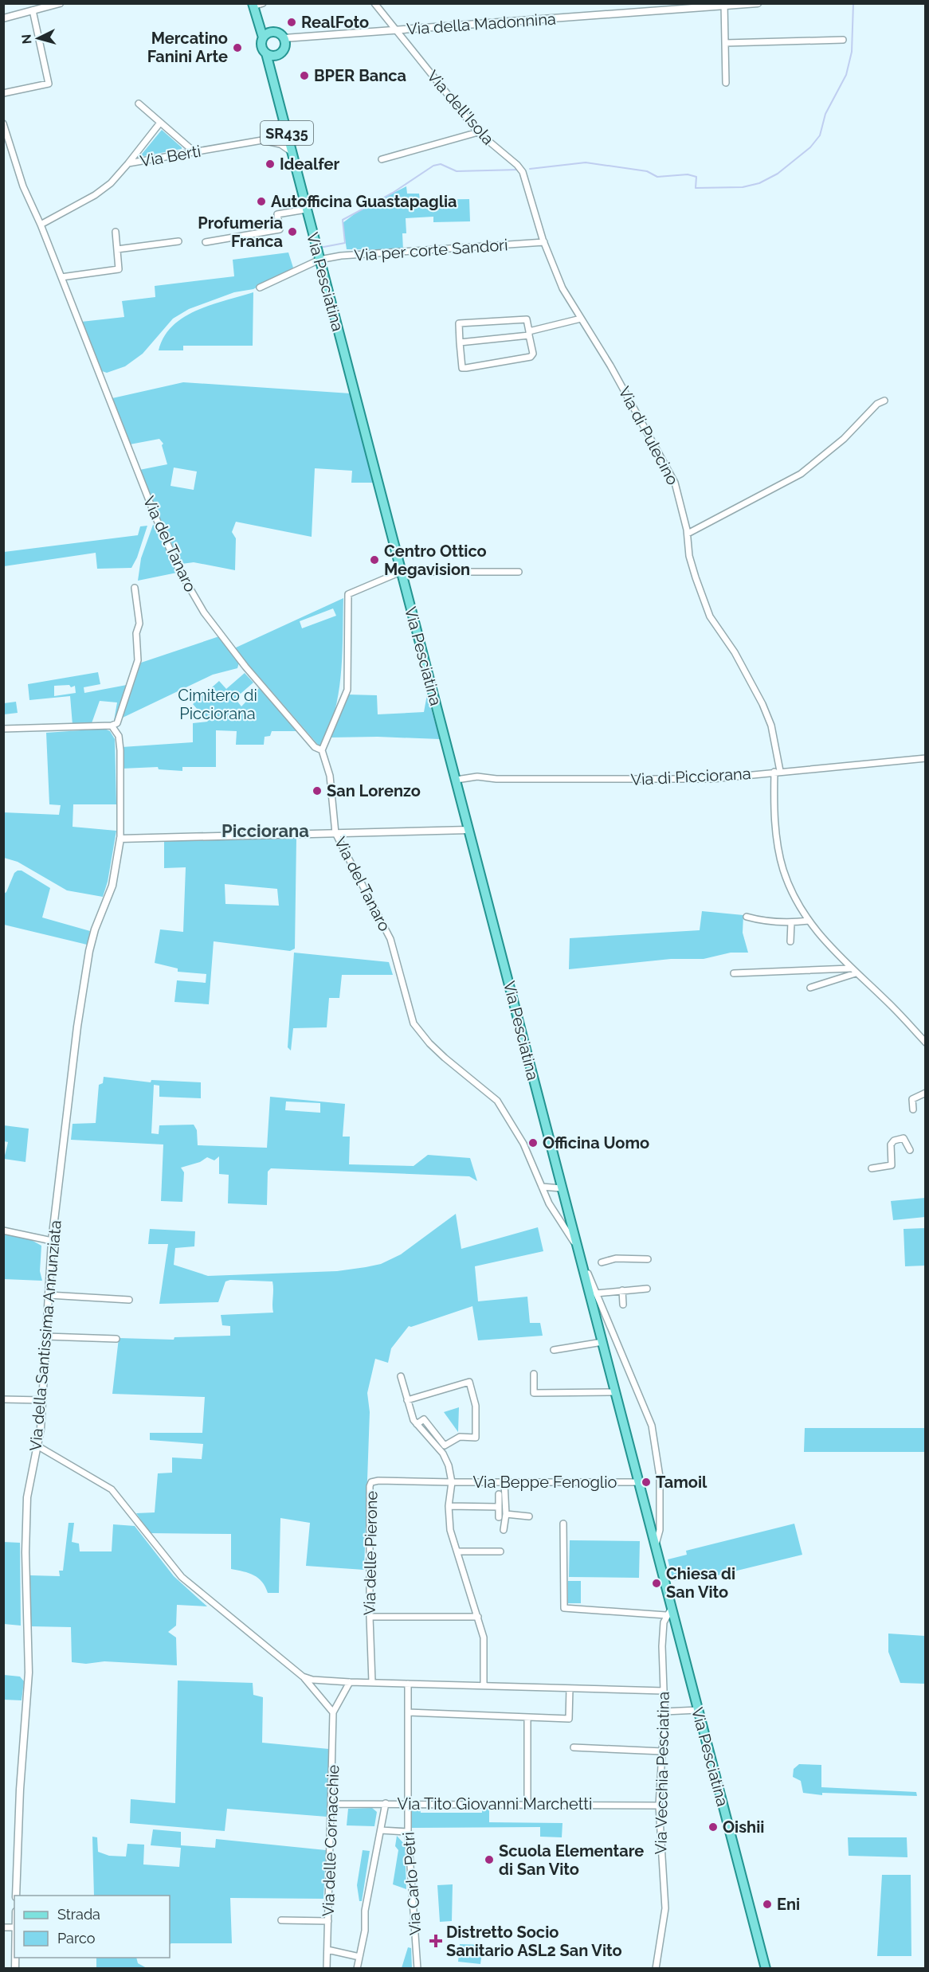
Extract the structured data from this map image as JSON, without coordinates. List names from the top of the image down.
{
  "streets": {
    "main road": ["SR435", "Via Pesciatina"],
    "street": [
      "Via della Madonnina",
      "Via dell'Isola",
      "Via Berti",
      "Via per corte Sandori",
      "Via di Pulecino",
      "Via del Tanaro",
      "Via di Picciorana",
      "Via della Santissima Annunziata",
      "Via Beppe Fenoglio",
      "Via delle Pierone",
      "Via Vecchia Pesciatina",
      "Via Tito Giovanni Marchetti",
      "Via delle Cornacchie",
      "Via Carlo Petri"
    ]
  },
  "crossings": [
    ["Via della Madonnina", "Via dell'Isola"],
    ["Via della Madonnina", "Via Pesciatina"],
    ["Via dell'Isola", "Via per corte Sandori"],
    ["Via dell'Isola", "Via di Pulecino"],
    ["Via per corte Sandori", "Via Pesciatina"],
    ["Via per corte Sandori", "Via di Pulecino"],
    ["Via Pesciatina", "Via del Tanaro"],
    ["Via Pesciatina", "Via di Picciorana"],
    ["Via Pesciatina", "Via Beppe Fenoglio"],
    ["Via Pesciatina", "Via Vecchia Pesciatina"],
    ["Via di Pulecino", "Via di Picciorana"],
    ["Via Beppe Fenoglio", "Via delle Pierone"],
    ["Via Vecchia Pesciatina", "Via Tito Giovanni Marchetti"],
    ["Via Tito Giovanni Marchetti", "Via delle Cornacchie"],
    ["Via Tito Giovanni Marchetti", "Via Carlo Petri"]
  ],
  "districts": ["Picciorana"],
  "parks": ["Cimitero di Picciorana"],
  "places": {
    "other": [
      "RealFoto",
      "Mercatino Fanini Arte",
      "BPER Banca",
      "Idealfer",
      "Autofficina Guastapaglia",
      "Profumeria Franca",
      "Centro Ottico Megavision",
      "San Lorenzo",
      "Officina Uomo",
      "Tamoil",
      "Chiesa di San Vito",
      "Oishii",
      "Scuola Elementare di San Vito",
      "Eni"
    ],
    "health": ["Distretto Socio Sanitario ASL2 San Vito"]
  },
  "legend": ["Strada", "Parco"],
  "north": "left"
}
